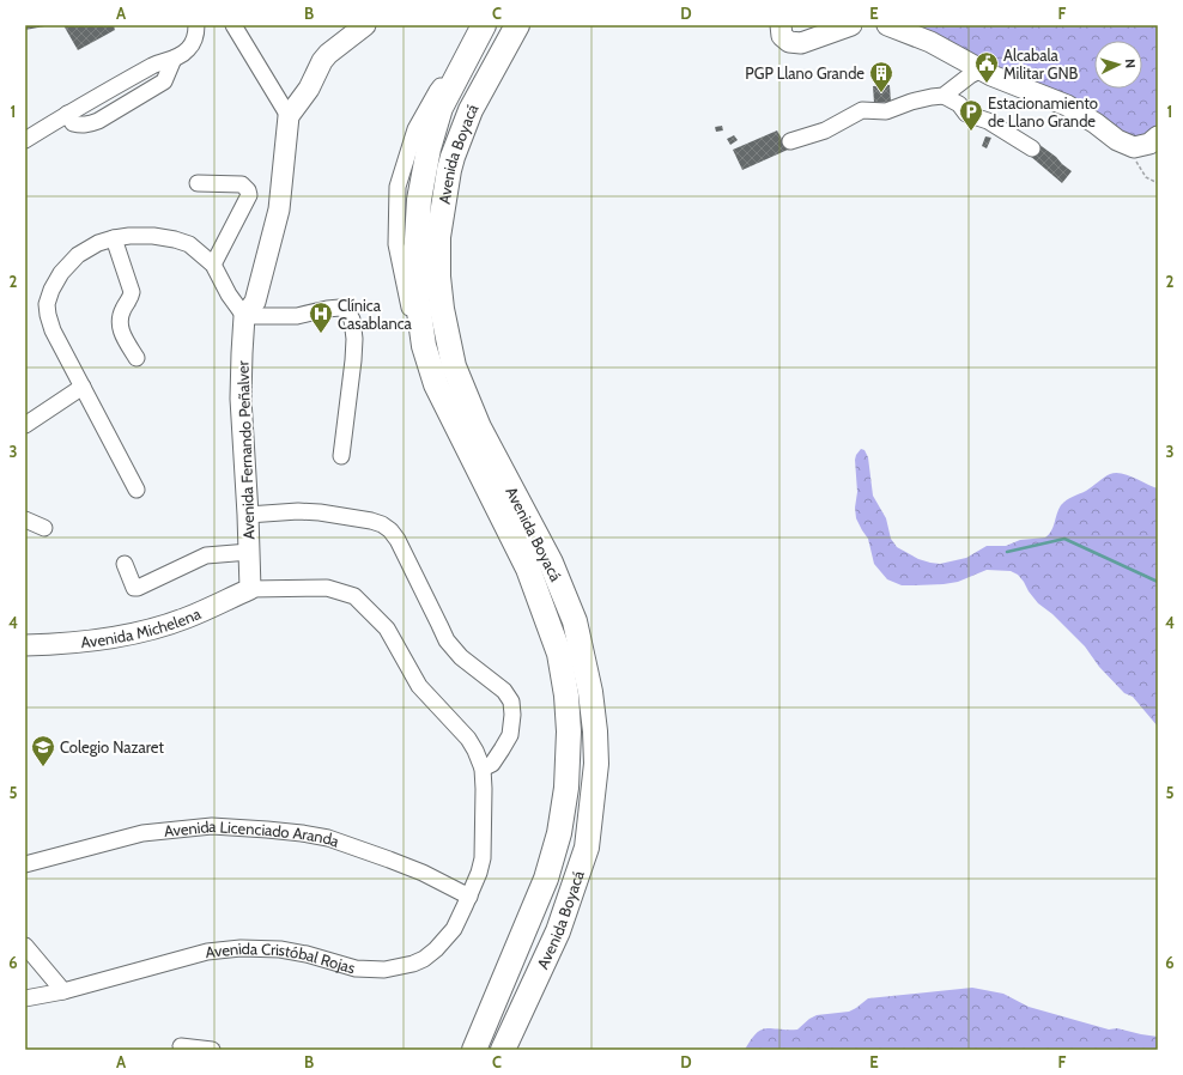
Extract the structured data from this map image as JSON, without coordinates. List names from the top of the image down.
{
  "streets": {
    "highway": ["Avenida Boyacá"],
    "main road": ["Avenida Fernando Peñalver", "Avenida Michelena"],
    "street": ["Avenida Licenciado Aranda", "Avenida Cristóbal Rojas"]
  },
  "crossings": [
    ["Avenida Fernando Peñalver", "Avenida Michelena"],
    ["Avenida Licenciado Aranda", "Avenida Cristóbal Rojas"]
  ],
  "places": {
    "public building": ["Alcabala Militar GNB"],
    "building": ["PGP Llano Grande"],
    "parking": ["Estacionamiento de Llano Grande"],
    "hospital": ["Clínica Casablanca"],
    "school or university": ["Colegio Nazaret"]
  },
  "north": "right",
  "grid": {
    "columns": [
      "A",
      "B",
      "C",
      "D",
      "E",
      "F"
    ],
    "rows": [
      "1",
      "2",
      "3",
      "4",
      "5",
      "6"
    ]
  }
}
